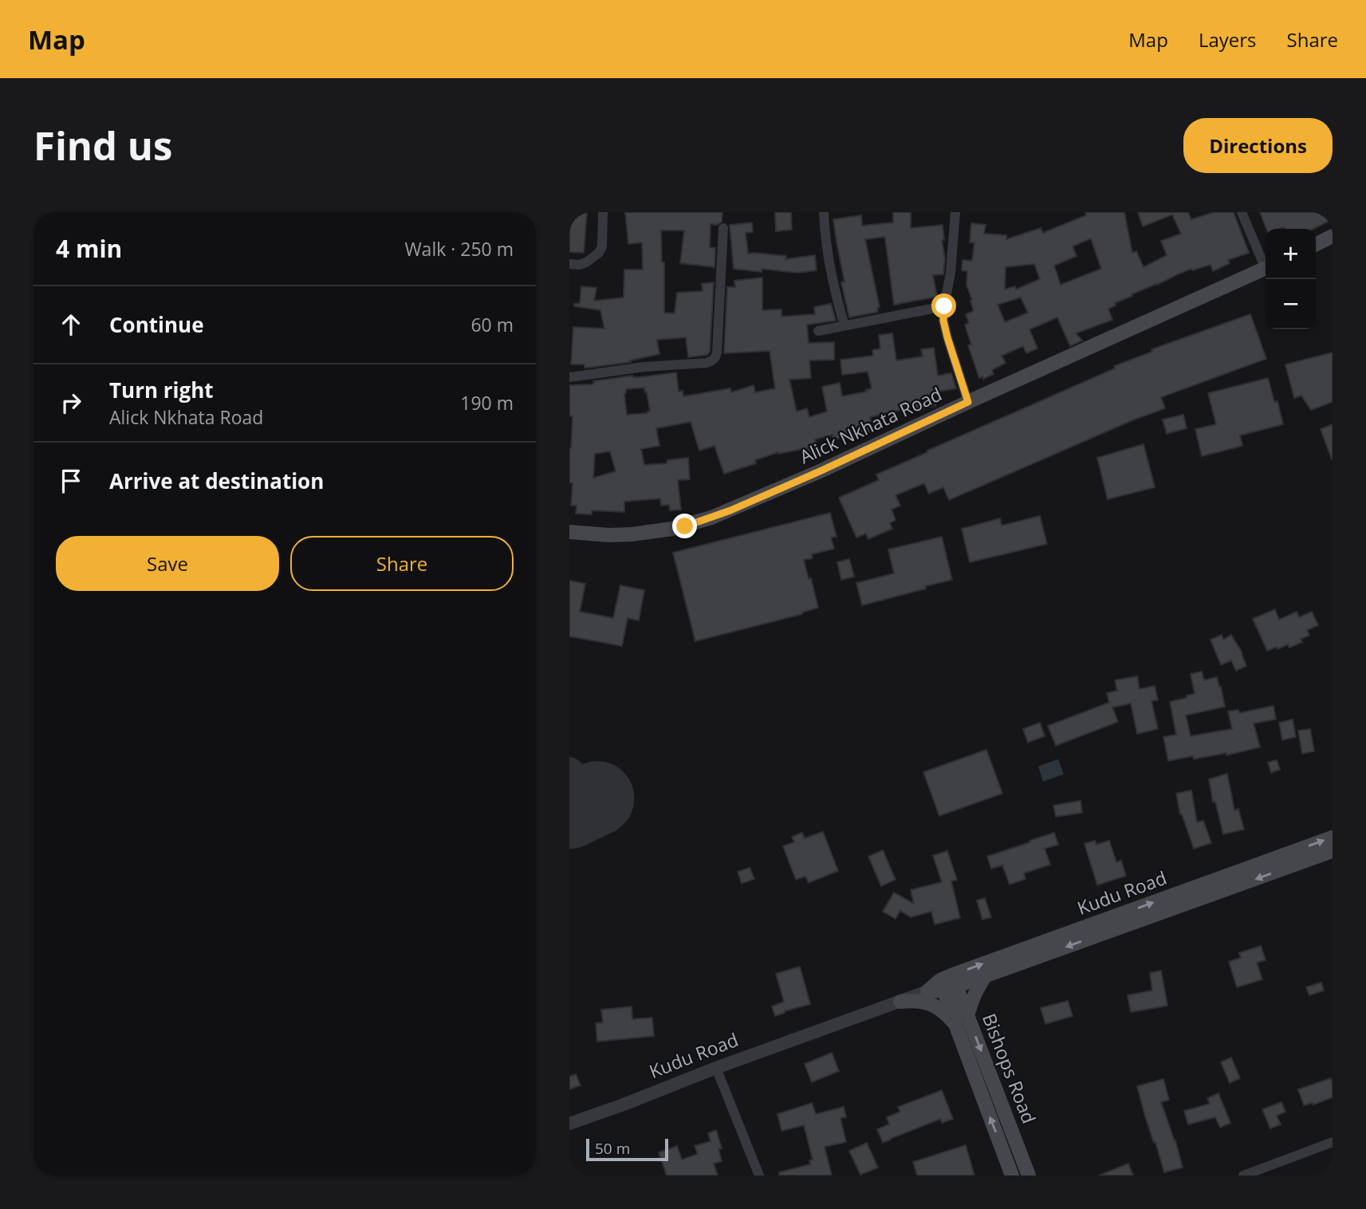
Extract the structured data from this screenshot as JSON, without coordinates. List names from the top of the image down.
{
  "streets": {
    "main road": ["Alick Nkhata Road", "Kudu Road", "Bishops Road"]
  },
  "crossings": [
    ["Kudu Road", "Bishops Road"]
  ],
  "scale_bar": "50 m",
  "page": {
    "header": "Map",
    "nav": ["Map", "Layers", "Share"],
    "buttons": [
      "Directions",
      ["Save", "Share"]
    ],
    "title": "Find us",
    "heading": ["4 min", "Walk · 250 m"],
    "map_buttons": ["+", "−"],
    "list": [
      ["Continue", "60 m"],
      ["Turn right", "Alick Nkhata Road", "190 m"],
      "Arrive at destination"
    ],
    "scale": "50 m"
  }
}
